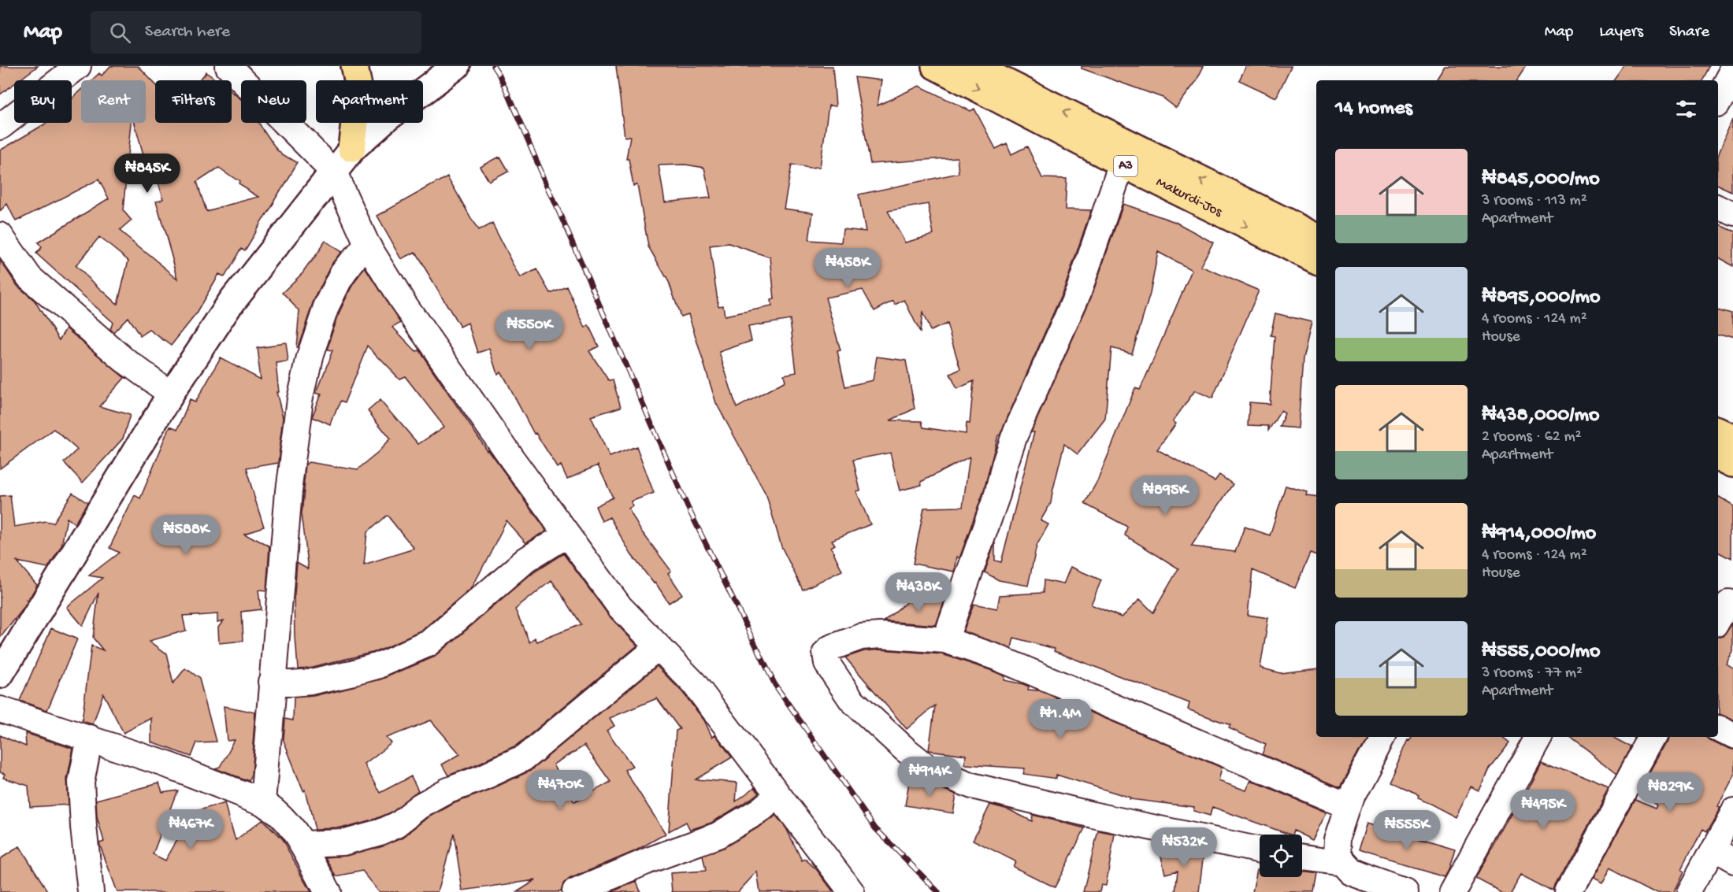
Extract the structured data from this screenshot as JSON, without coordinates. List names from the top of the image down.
{
  "streets": {
    "main road": ["A3", "Makurdi-Jos"]
  },
  "page": {
    "header": "Map",
    "search": "Search here",
    "nav": ["Map", "Layers", "Share"],
    "chip": [
      "Buy",
      "Rent",
      "Filters",
      "New",
      "Apartment"
    ],
    "heading": "14 homes",
    "list": [
      {
        "name": "₦845,000/mo",
        "note": "3 rooms · 113 m² · Apartment"
      },
      {
        "name": "₦895,000/mo",
        "note": "4 rooms · 124 m² · House"
      },
      {
        "name": "₦438,000/mo",
        "note": "2 rooms · 62 m² · Apartment"
      },
      {
        "name": "₦914,000/mo",
        "note": "4 rooms · 124 m² · House"
      },
      {
        "name": "₦555,000/mo",
        "note": "3 rooms · 77 m² · Apartment"
      }
    ],
    "price": [
      "₦845K",
      "₦458K",
      "₦550K",
      "₦895K",
      "₦588K",
      "₦438K",
      "₦1.4M",
      "₦914K",
      "₦470K",
      "₦829K",
      "₦495K",
      "₦467K",
      "₦555K",
      "₦532K"
    ]
  }
}
